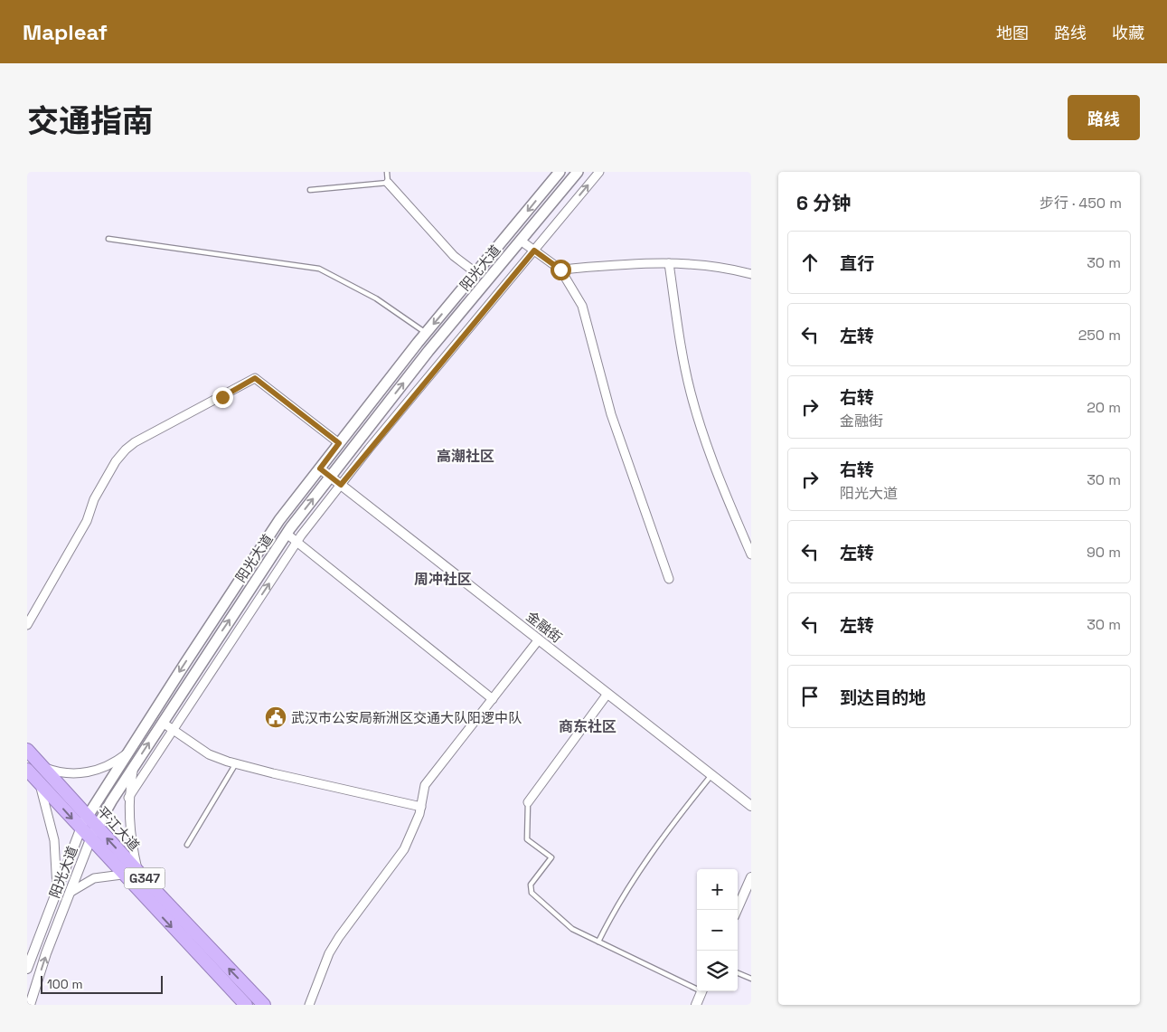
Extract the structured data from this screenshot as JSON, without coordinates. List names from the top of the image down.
{
  "streets": {
    "highway": ["平江大道", "G347"],
    "main road": ["阳光大道"],
    "street": ["金融街"]
  },
  "crossings": [
    ["阳光大道", "金融街"],
    ["阳光大道", "平江大道"]
  ],
  "districts": ["高潮社区", "周冲社区", "商东社区"],
  "places": {
    "public building": ["武汉市公安局新洲区交通大队阳逻中队"]
  },
  "scale_bar": "100 m",
  "page": {
    "header": "Mapleaf",
    "nav": ["地图", "路线", "收藏"],
    "title": "交通指南",
    "buttons": "路线",
    "heading": ["6 分钟", "步行 · 450 m"],
    "list": [
      ["直行", "30 m"],
      ["左转", "250 m"],
      ["右转", "金融街", "20 m"],
      ["右转", "阳光大道", "30 m"],
      ["左转", "90 m"],
      ["左转", "30 m"],
      "到达目的地"
    ],
    "map_buttons": ["+", "−"],
    "scale": "100 m"
  }
}
